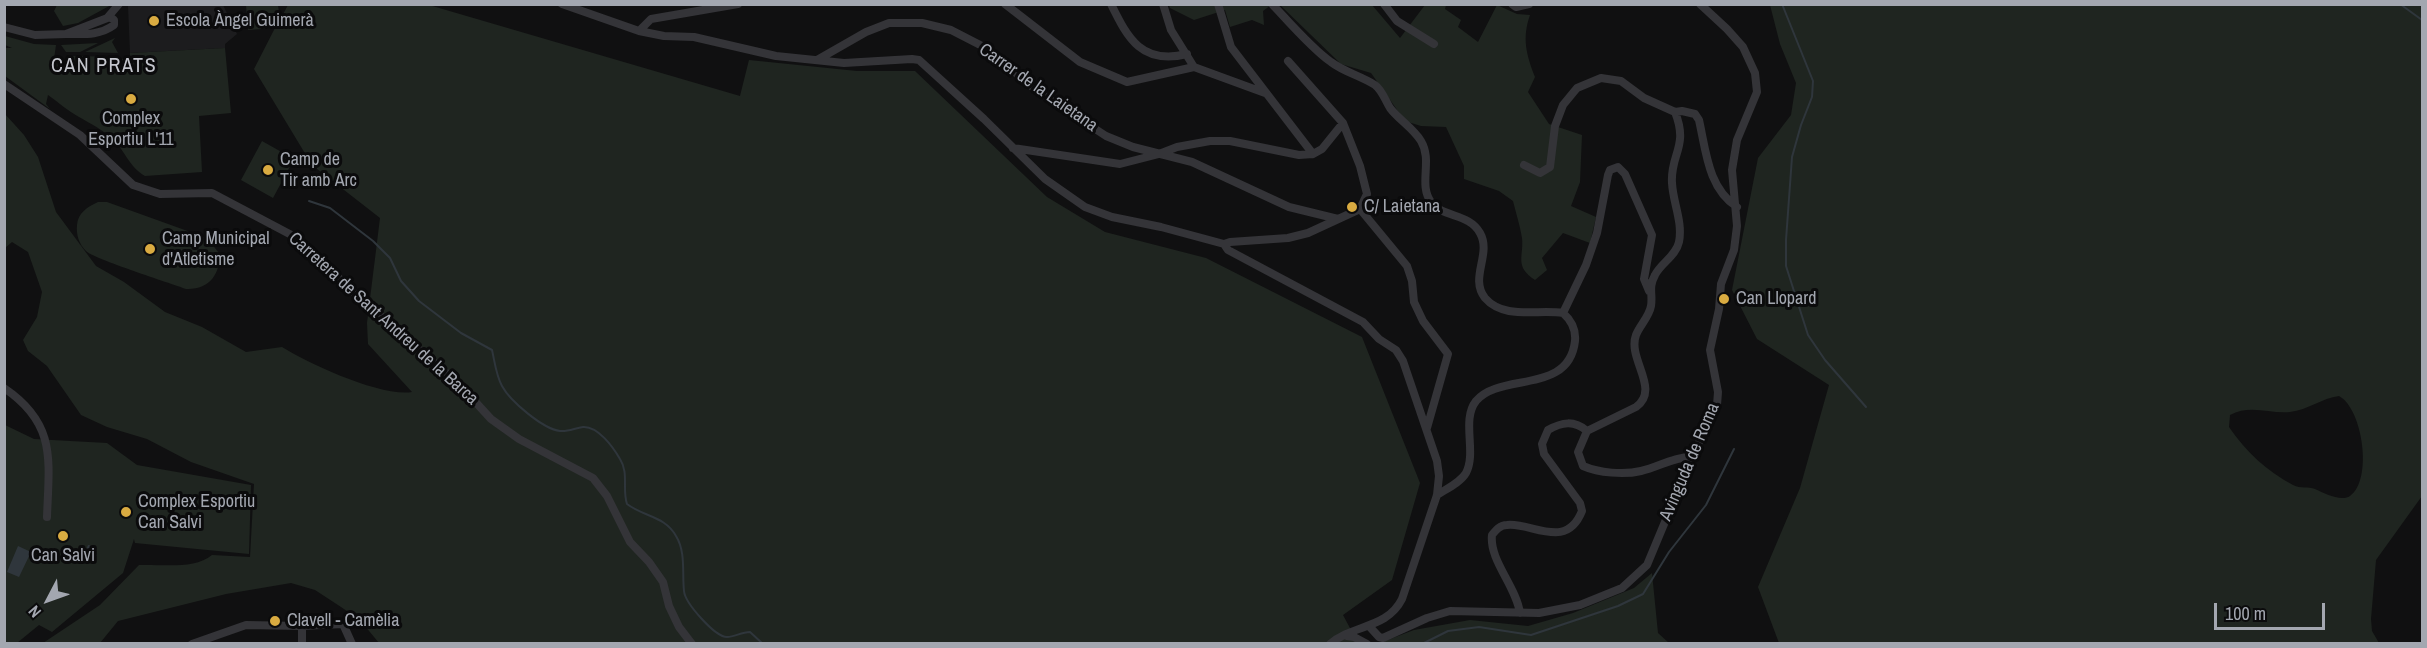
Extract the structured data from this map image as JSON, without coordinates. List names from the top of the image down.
{
  "streets": {
    "street": ["Carrer de la Laietana", "Carretera de Sant Andreu de la Barca", "Avinguda de Roma"]
  },
  "districts": ["CAN PRATS"],
  "places": [
    "Escola Àngel Guimerà",
    "Complex Esportiu L'11",
    "Camp de Tir amb Arc",
    "C/ Laietana",
    "Camp Municipal d'Atletisme",
    "Can Llopard",
    "Complex Esportiu Can Salvi",
    "Can Salvi",
    "Clavell - Camèlia"
  ],
  "scale_bar": "100 m",
  "north": "bottom left"
}
